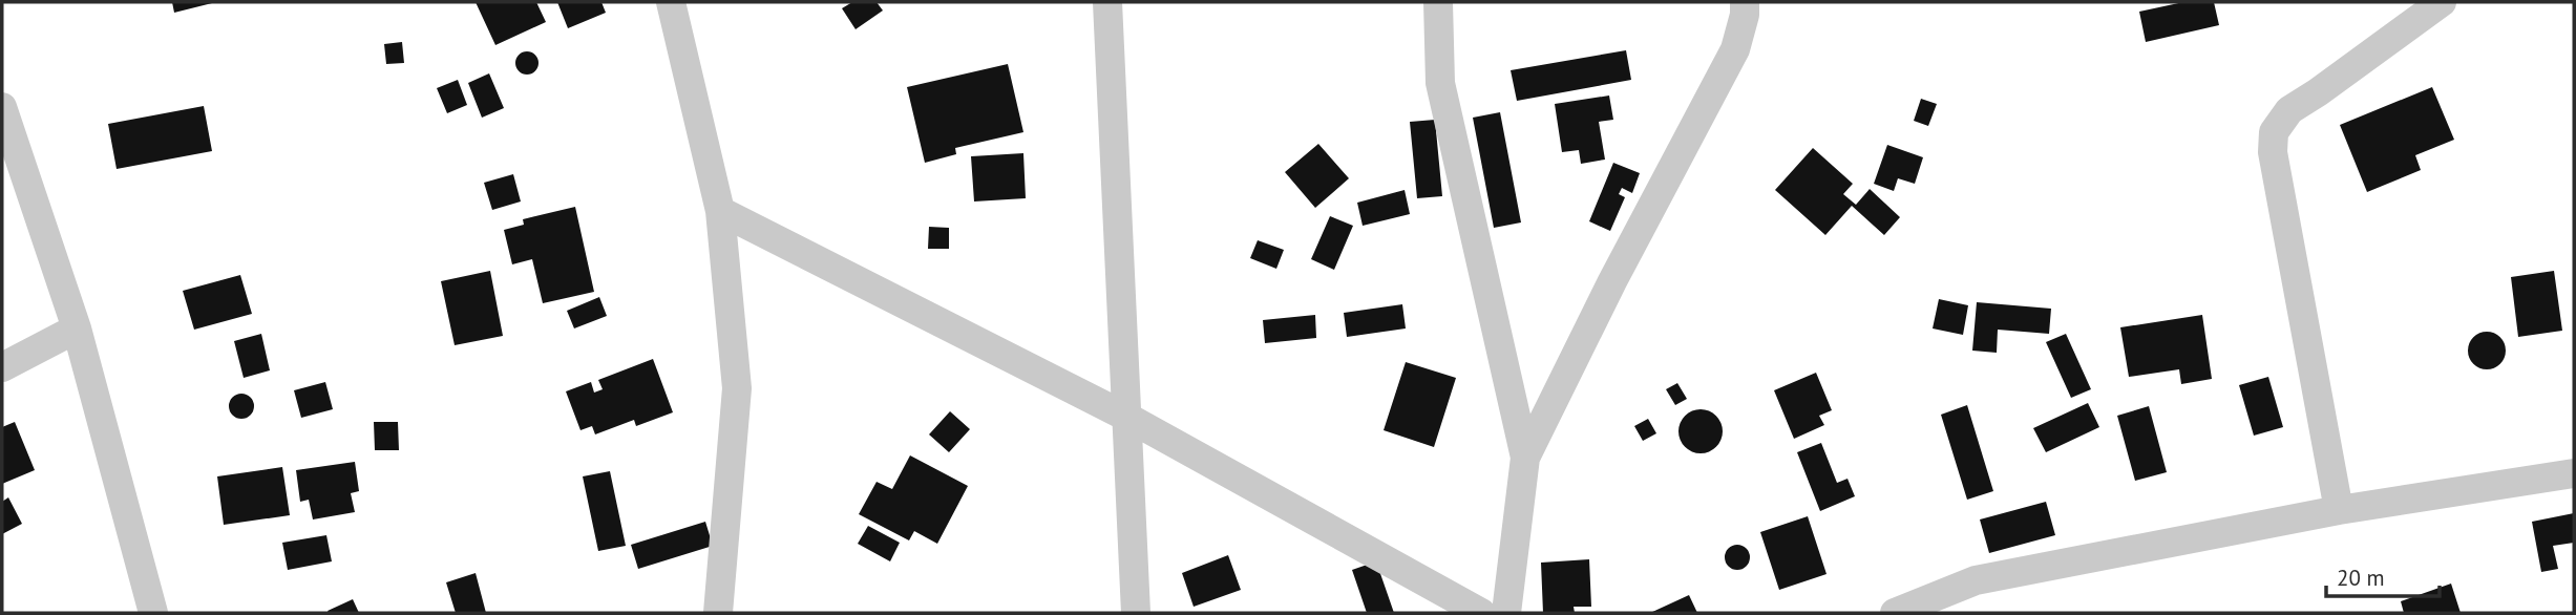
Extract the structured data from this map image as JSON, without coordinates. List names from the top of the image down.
{
  "scale_bar": "20 m"
}
